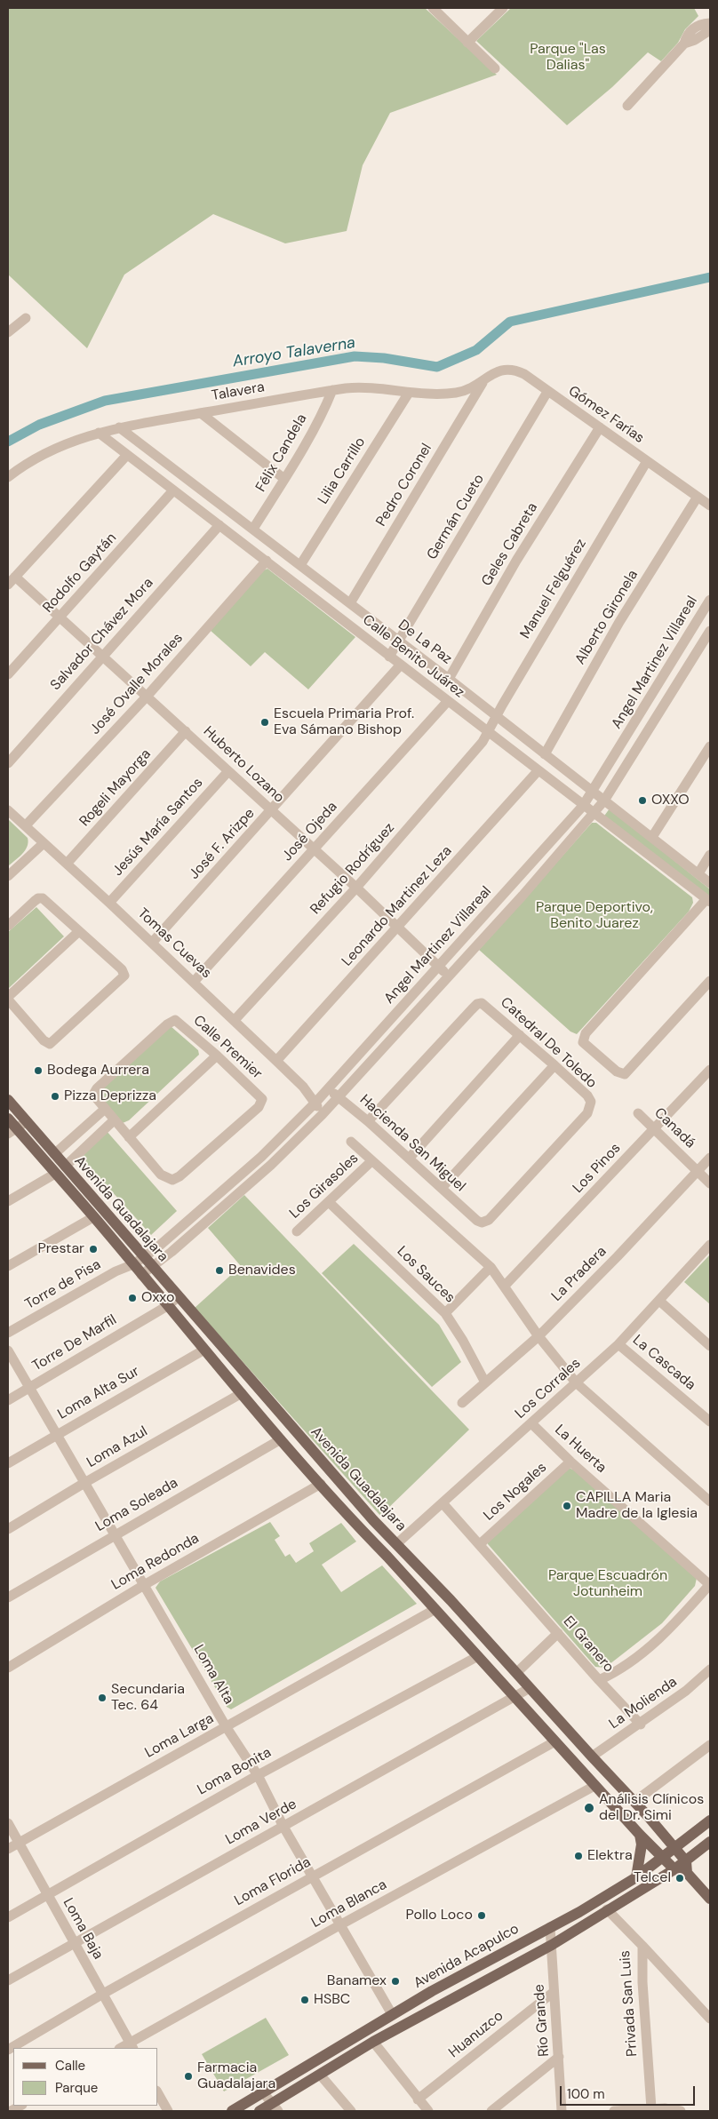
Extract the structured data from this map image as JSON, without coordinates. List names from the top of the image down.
{
  "streets": {
    "main road": ["Avenida Guadalajara", "Avenida Acapulco"],
    "street": [
      "Talavera",
      "Gómez Farías",
      "Félix Candela",
      "Lilia Carrillo",
      "Pedro Coronel",
      "Germán Cueto",
      "Geles Cabreta",
      "Rodolfo Gaytán",
      "Manuel Felguérez",
      "Alberto Gironela",
      "Salvador Chávez Mora",
      "De La Paz",
      "Calle Benito Juárez",
      "Angel Martinez Villareal",
      "José Ovalle Morales",
      "Huberto Lozano",
      "Rogeli Mayorga",
      "Jesús María Santos",
      "José Ojeda",
      "José F. Arizpe",
      "Refugio Rodríguez",
      "Leonardo Martinez Leza",
      "Tomas Cuevas",
      "Catedral De Toledo",
      "Calle Premier",
      "Canadá",
      "Hacienda San Miguel",
      "Los Pinos",
      "Los Girasoles",
      "La Pradera",
      "Los Sauces",
      "Torre de Pisa",
      "Torre De Marfil",
      "La Cascada",
      "Los Corrales",
      "Loma Alta Sur",
      "Loma Azul",
      "La Huerta",
      "Los Nogales",
      "Loma Soleada",
      "Loma Redonda",
      "El Granero",
      "Loma Alta",
      "La Molienda",
      "Loma Larga",
      "Loma Bonita",
      "Loma Verde",
      "Loma Florida",
      "Loma Blanca",
      "Loma Baja",
      "Privada San Luis",
      "Río Grande",
      "Huanuzco"
    ]
  },
  "crossings": [
    ["Talavera", "Gómez Farías"],
    ["Talavera", "Félix Candela"],
    ["Talavera", "Lilia Carrillo"],
    ["Talavera", "Pedro Coronel"],
    ["Talavera", "De La Paz"],
    ["Talavera", "Calle Benito Juárez"],
    ["Gómez Farías", "Pedro Coronel"],
    ["Gómez Farías", "Germán Cueto"],
    ["Gómez Farías", "Geles Cabreta"],
    ["Gómez Farías", "Manuel Felguérez"],
    ["Gómez Farías", "Alberto Gironela"],
    ["Félix Candela", "De La Paz"],
    ["Lilia Carrillo", "De La Paz"],
    ["Pedro Coronel", "De La Paz"],
    ["Germán Cueto", "De La Paz"],
    ["Germán Cueto", "Calle Benito Juárez"],
    ["Geles Cabreta", "De La Paz"],
    ["Rodolfo Gaytán", "Calle Benito Juárez"],
    ["Rodolfo Gaytán", "Huberto Lozano"],
    ["Manuel Felguérez", "De La Paz"],
    ["Manuel Felguérez", "Calle Benito Juárez"],
    ["Manuel Felguérez", "Refugio Rodríguez"],
    ["Alberto Gironela", "De La Paz"],
    ["Salvador Chávez Mora", "Calle Benito Juárez"],
    ["Salvador Chávez Mora", "Huberto Lozano"],
    ["De La Paz", "Angel Martinez Villareal"],
    ["Calle Benito Juárez", "Angel Martinez Villareal"],
    ["Calle Benito Juárez", "José Ovalle Morales"],
    ["Calle Benito Juárez", "José Ojeda"],
    ["Calle Benito Juárez", "José F. Arizpe"],
    ["Calle Benito Juárez", "Refugio Rodríguez"],
    ["Calle Benito Juárez", "Leonardo Martinez Leza"],
    ["Angel Martinez Villareal", "Huberto Lozano"],
    ["Angel Martinez Villareal", "Tomas Cuevas"],
    ["Angel Martinez Villareal", "Hacienda San Miguel"],
    ["Angel Martinez Villareal", "Avenida Guadalajara"],
    ["Angel Martinez Villareal", "Torre de Pisa"],
    ["José Ovalle Morales", "Huberto Lozano"],
    ["José Ovalle Morales", "Tomas Cuevas"],
    ["Huberto Lozano", "Rogeli Mayorga"],
    ["Huberto Lozano", "Jesús María Santos"],
    ["Huberto Lozano", "José Ojeda"],
    ["Huberto Lozano", "José F. Arizpe"],
    ["Huberto Lozano", "Refugio Rodríguez"],
    ["Huberto Lozano", "Leonardo Martinez Leza"],
    ["Rogeli Mayorga", "Tomas Cuevas"],
    ["Jesús María Santos", "Tomas Cuevas"],
    ["José Ojeda", "Tomas Cuevas"],
    ["José F. Arizpe", "Tomas Cuevas"],
    ["Refugio Rodríguez", "Tomas Cuevas"],
    ["Leonardo Martinez Leza", "Tomas Cuevas"],
    ["Catedral De Toledo", "Hacienda San Miguel"],
    ["Canadá", "Los Pinos"],
    ["Canadá", "La Pradera"],
    ["Los Girasoles", "Los Sauces"],
    ["Avenida Guadalajara", "Torre de Pisa"],
    ["Avenida Guadalajara", "Torre De Marfil"],
    ["Avenida Guadalajara", "Los Corrales"],
    ["Avenida Guadalajara", "Loma Alta Sur"],
    ["Avenida Guadalajara", "Loma Azul"],
    ["Avenida Guadalajara", "Loma Soleada"],
    ["Avenida Guadalajara", "Loma Redonda"],
    ["Avenida Guadalajara", "La Molienda"],
    ["Avenida Guadalajara", "Loma Larga"],
    ["Avenida Guadalajara", "Loma Bonita"],
    ["Avenida Guadalajara", "Loma Verde"],
    ["Avenida Guadalajara", "Loma Florida"],
    ["Avenida Guadalajara", "Loma Blanca"],
    ["Avenida Guadalajara", "Avenida Acapulco"],
    ["La Pradera", "Los Sauces"],
    ["Torre De Marfil", "Loma Alta"],
    ["La Cascada", "Los Corrales"],
    ["Los Corrales", "La Huerta"],
    ["Los Corrales", "El Granero"],
    ["Loma Alta Sur", "Loma Alta"],
    ["Loma Azul", "Loma Alta"],
    ["La Huerta", "Los Nogales"],
    ["Los Nogales", "El Granero"],
    ["Loma Soleada", "Loma Alta"],
    ["Loma Redonda", "Loma Alta"],
    ["El Granero", "La Molienda"],
    ["Loma Alta", "Loma Larga"],
    ["Loma Alta", "Loma Bonita"],
    ["Loma Alta", "Loma Verde"],
    ["Loma Alta", "Loma Florida"],
    ["Loma Alta", "Loma Blanca"],
    ["Loma Alta", "Avenida Acapulco"],
    ["Loma Larga", "Loma Baja"],
    ["Loma Bonita", "Loma Baja"],
    ["Loma Verde", "Loma Baja"],
    ["Loma Florida", "Loma Baja"],
    ["Loma Blanca", "Loma Baja"],
    ["Avenida Acapulco", "Privada San Luis"],
    ["Avenida Acapulco", "Río Grande"],
    ["Río Grande", "Huanuzco"]
  ],
  "water": ["Arroyo Talaverna"],
  "parks": ["Parque \"Las Dalias\"", "Parque Deportivo, Benito Juarez", "Parque Escuadrón Jotunheim"],
  "places": [
    "Escuela Primaria Prof. Eva Sámano Bishop",
    "OXXO",
    "Bodega Aurrera",
    "Pizza Deprizza",
    "Prestar",
    "Benavides",
    "Oxxo",
    "CAPILLA Maria Madre de la Iglesia",
    "Secundaria Tec. 64",
    "Análisis Clínicos del Dr. Simi",
    "Elektra",
    "Telcel",
    "Pollo Loco",
    "Banamex",
    "HSBC",
    "Farmacia Guadalajara"
  ],
  "legend": ["Calle", "Parque"],
  "scale_bar": "100 m"
}
